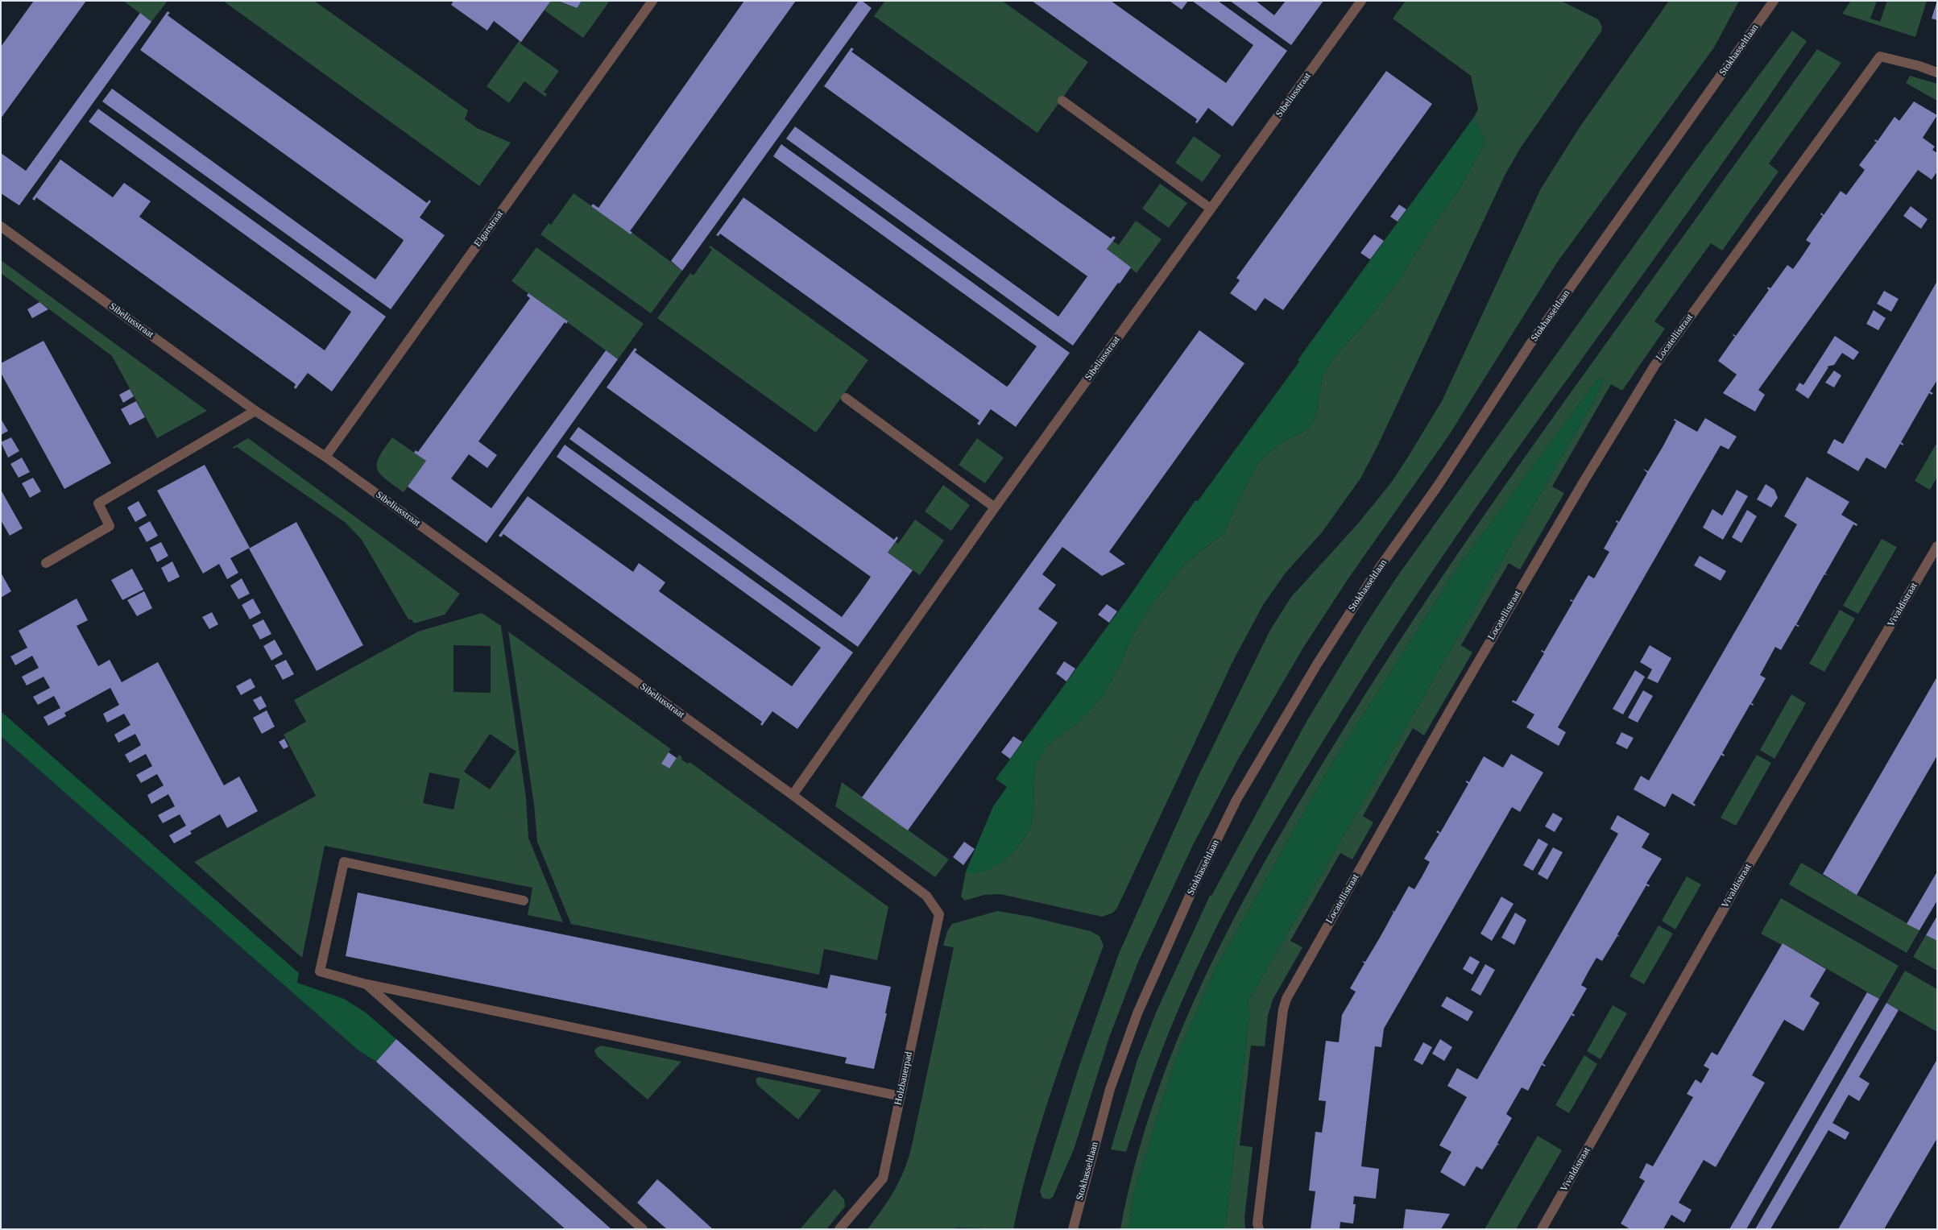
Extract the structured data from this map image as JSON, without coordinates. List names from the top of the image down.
{
  "streets": {
    "street": [
      "Stokhasseltlaan",
      "Sibeliusstraat",
      "Elgarstraat",
      "Locatellistraat",
      "Vivaldistraat",
      "Holzbauerpad"
    ]
  },
  "crossings": [
    ["Sibeliusstraat", "Elgarstraat"],
    ["Sibeliusstraat", "Holzbauerpad"]
  ]
}
